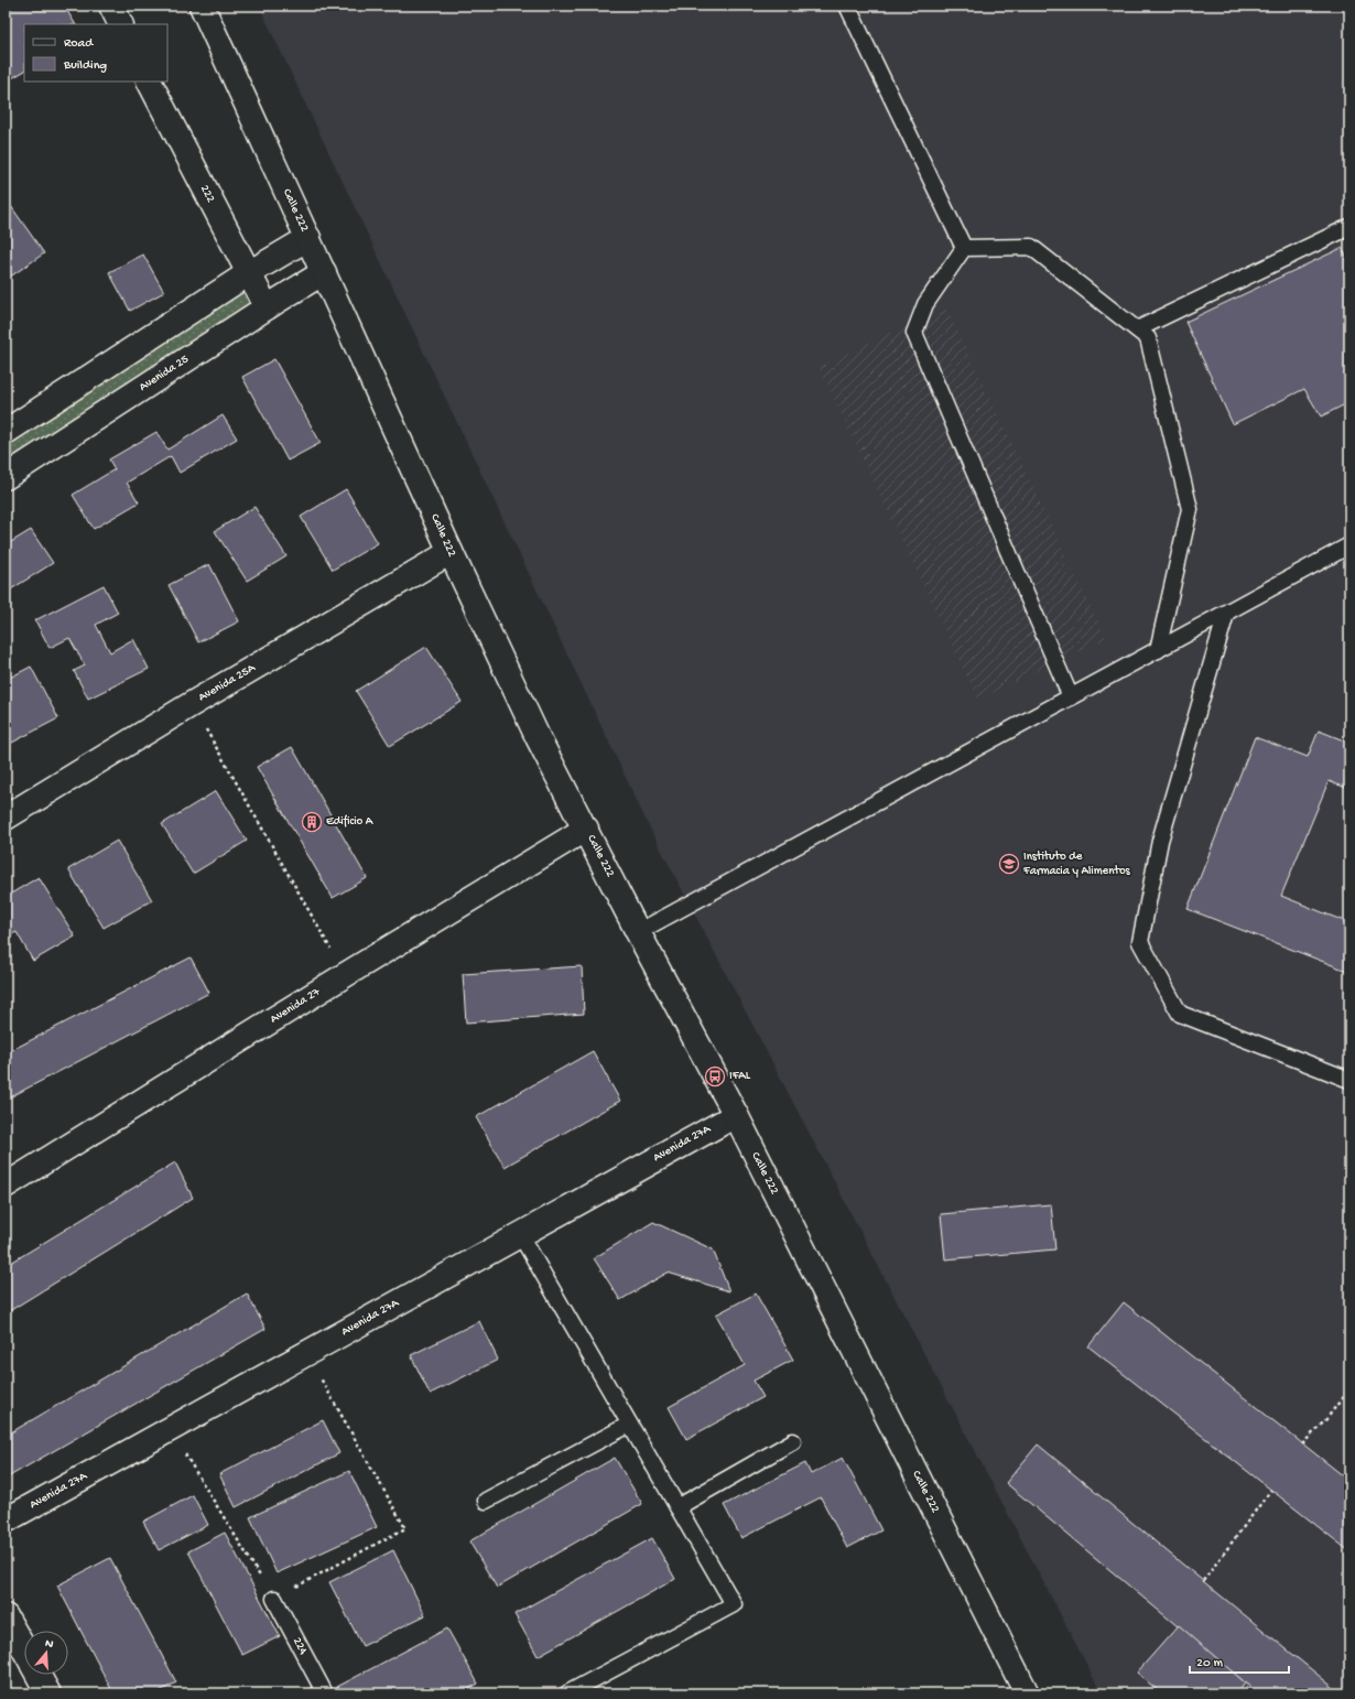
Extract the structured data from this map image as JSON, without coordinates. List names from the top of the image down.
{
  "streets": {
    "street": [
      "222",
      "Calle 222",
      "Avenida 25",
      "Avenida 25A",
      "Avenida 27",
      "Avenida 27A"
    ],
    "lane": ["224"]
  },
  "crossings": [
    ["222", "Avenida 25"],
    ["Calle 222", "Avenida 25"],
    ["Calle 222", "Avenida 25A"],
    ["Calle 222", "Avenida 27"],
    ["Calle 222", "Avenida 27A"]
  ],
  "places": {
    "building": ["Edificio A"],
    "school or university": ["Instituto de Farmacia y Alimentos"],
    "bus stop": ["IFAL"]
  },
  "legend": ["Road", "Building"],
  "scale_bar": "20 m",
  "north": "top"
}
